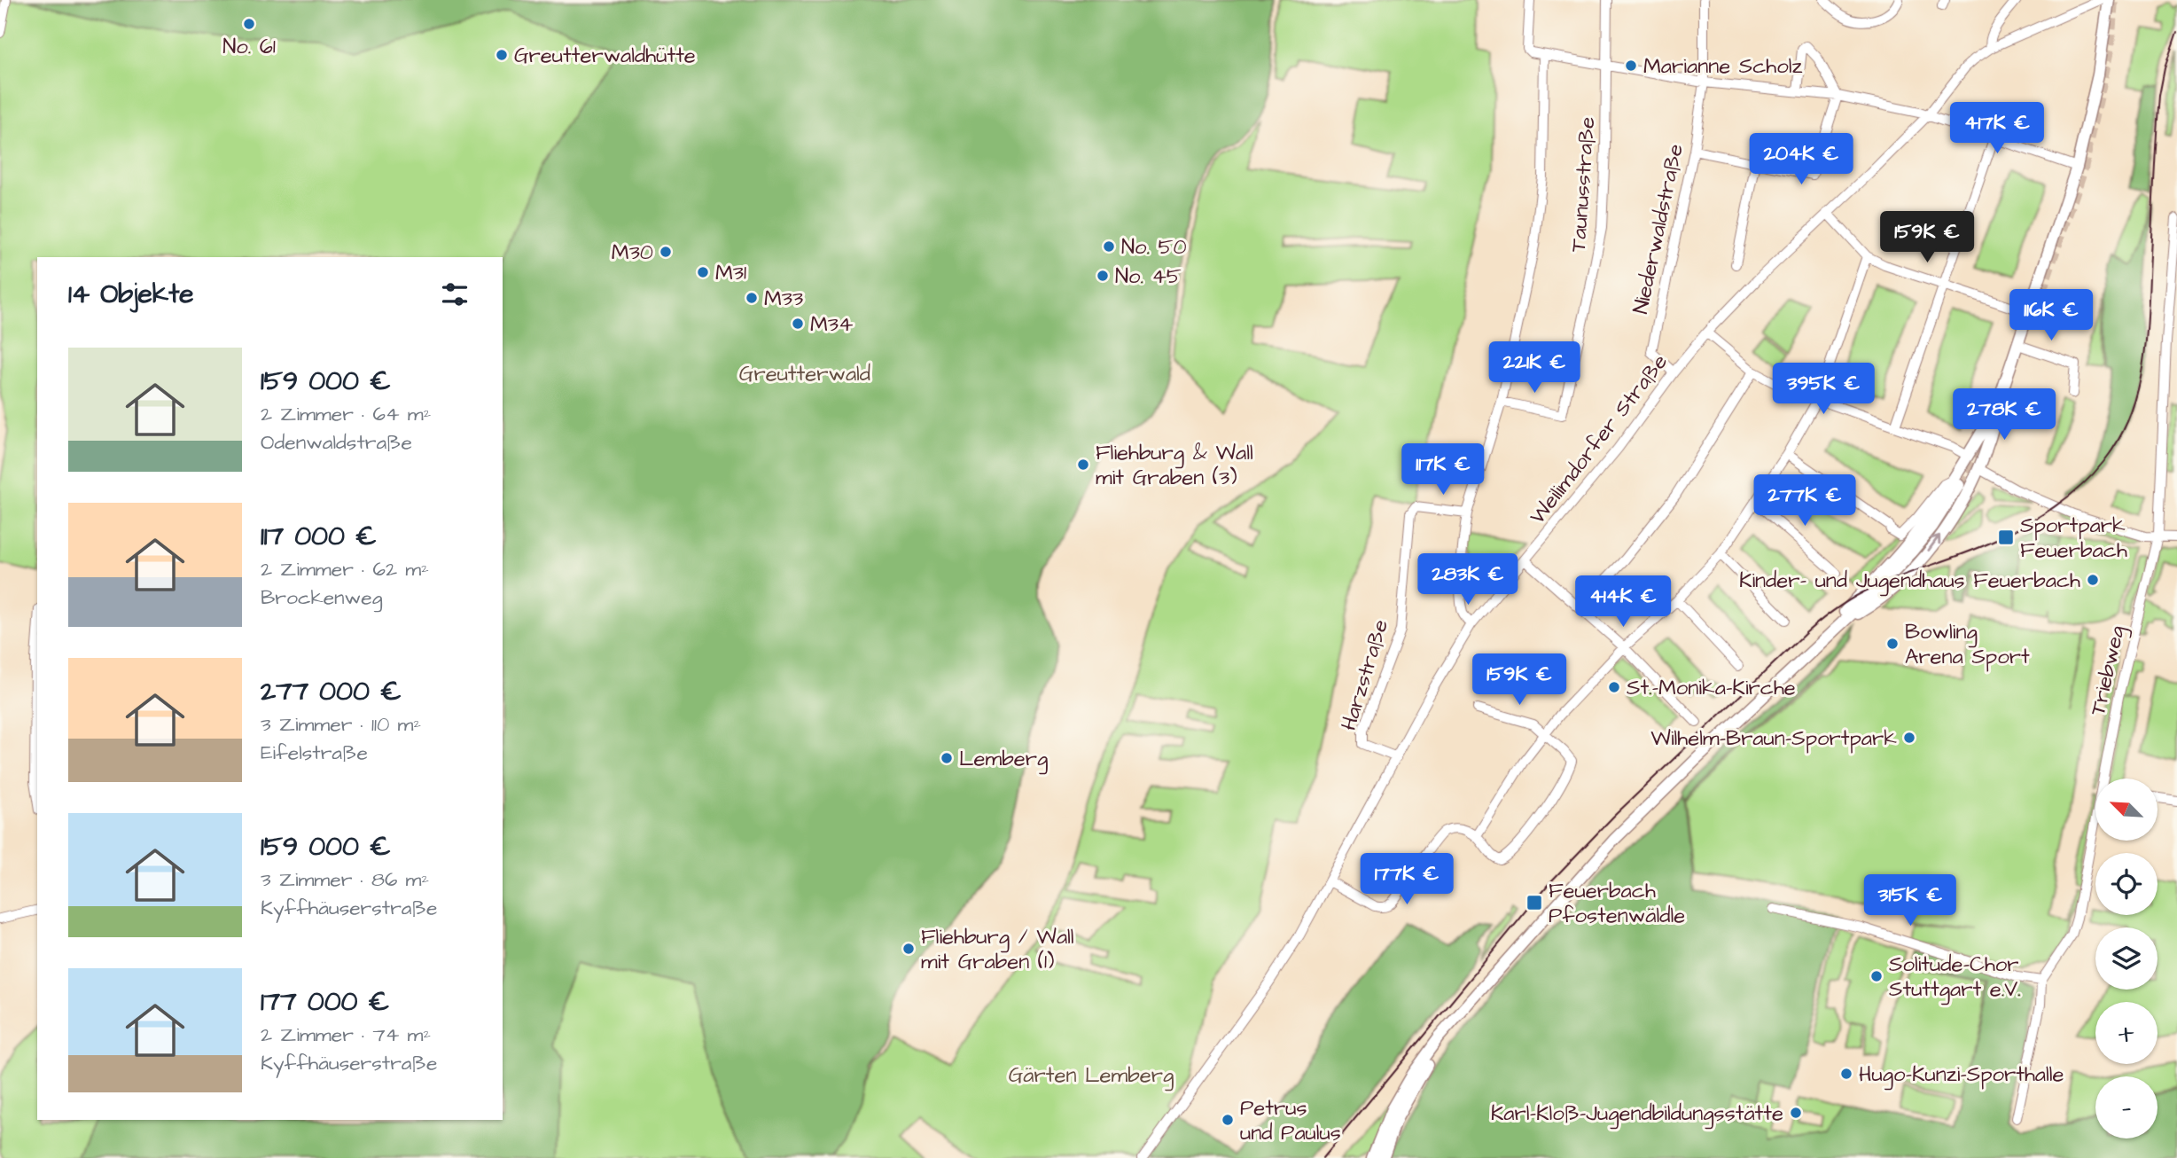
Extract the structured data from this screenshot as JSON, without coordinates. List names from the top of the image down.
{
  "streets": {
    "street": [
      "Taunusstraße",
      "Niederwaldstraße",
      "Weilimdorfer Straße",
      "Triebweg",
      "Harzstraße"
    ]
  },
  "crossings": [
    ["Niederwaldstraße", "Weilimdorfer Straße"],
    ["Weilimdorfer Straße", "Harzstraße"]
  ],
  "parks": ["Greutterwald", "Gärten Lemberg"],
  "places": {
    "other": [
      "No. 61",
      "Greutterwaldhütte",
      "Marianne Scholz",
      "No. 50",
      "M30",
      "M31",
      "No. 45",
      "M33",
      "M34",
      "Fliehburg & Wall mit Graben (3)",
      "Kinder- und Jugendhaus Feuerbach",
      "Bowling Arena Sport",
      "St.-Monika-Kirche",
      "Wilhelm-Braun-Sportpark",
      "Lemberg",
      "Fliehburg / Wall mit Graben (1)",
      "Solitude-Chor Stuttgart e.V.",
      "Hugo-Kunzi-Sporthalle",
      "Karl-Kloß-Jugendbildungsstätte",
      "Petrus und Paulus"
    ],
    "transit": ["Sportpark Feuerbach", "Feuerbach Pfostenwäldle"]
  },
  "north": "top left",
  "page": {
    "price": [
      "417K €",
      "204K €",
      "159K €",
      "116K €",
      "221K €",
      "395K €",
      "278K €",
      "117K €",
      "277K €",
      "283K €",
      "414K €",
      "159K €",
      "177K €",
      "315K €"
    ],
    "heading": "14 Objekte",
    "list": [
      {
        "name": "159 000 €",
        "note": "2 Zimmer · 64 m² · Odenwaldstraße"
      },
      {
        "name": "117 000 €",
        "note": "2 Zimmer · 62 m² · Brockenweg"
      },
      {
        "name": "277 000 €",
        "note": "3 Zimmer · 110 m² · Eifelstraße"
      },
      {
        "name": "159 000 €",
        "note": "3 Zimmer · 86 m² · Kyffhäuserstraße"
      },
      {
        "name": "177 000 €",
        "note": "2 Zimmer · 74 m² · Kyffhäuserstraße"
      }
    ],
    "map_buttons": ["+", "−"]
  }
}
